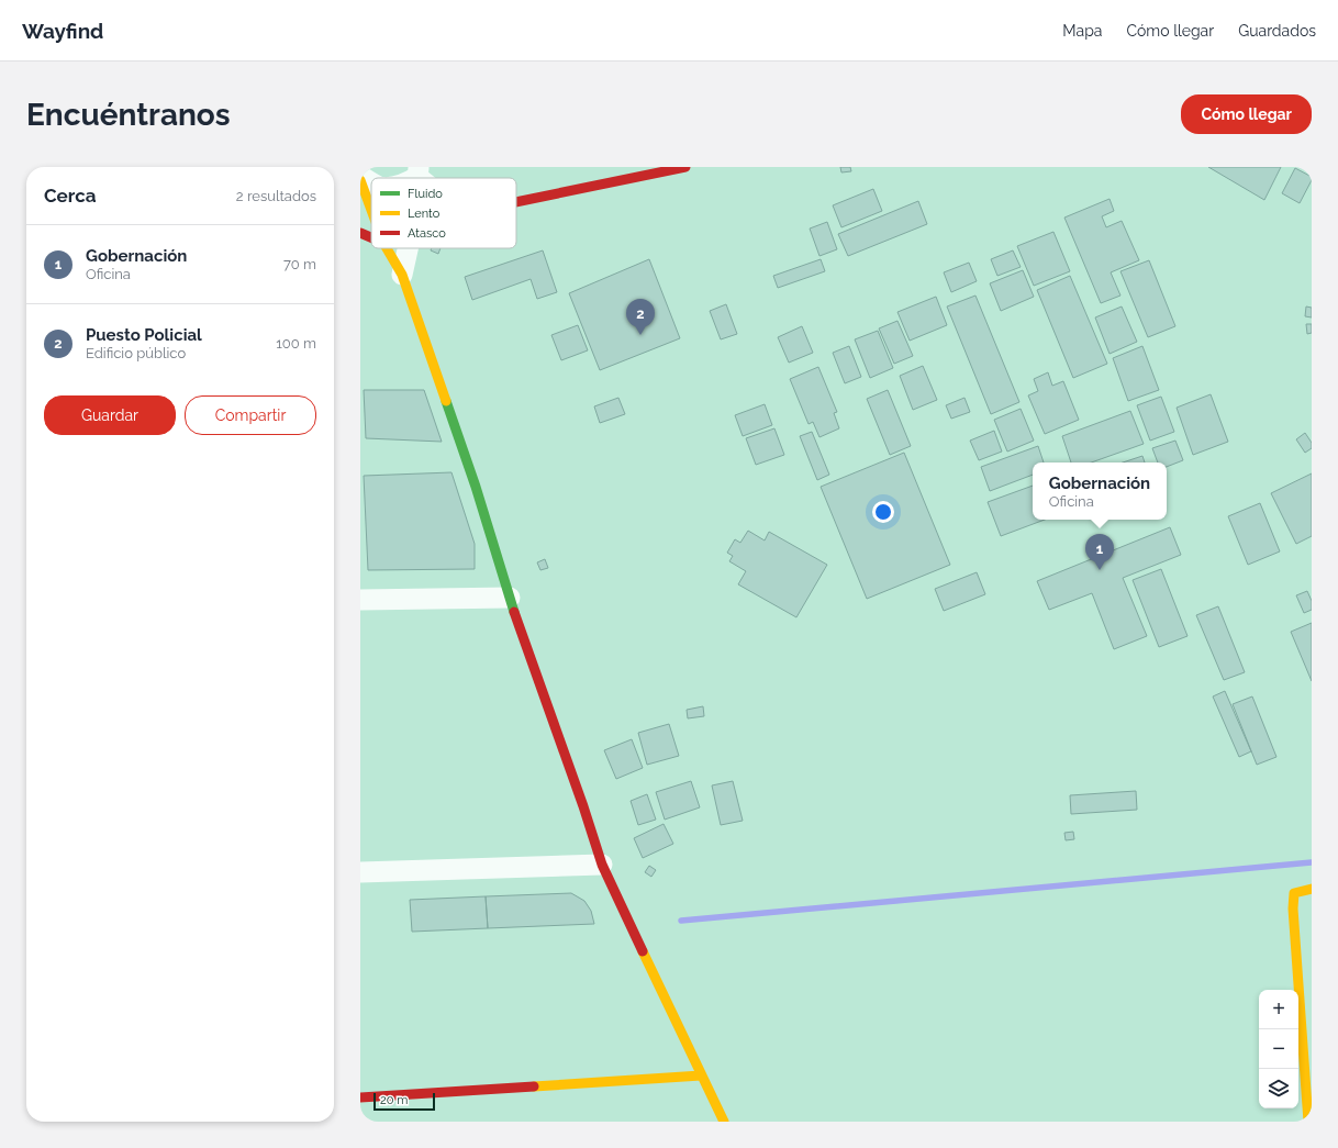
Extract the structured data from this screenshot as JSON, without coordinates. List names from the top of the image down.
{
  "legend": ["Fluido", "Lento", "Atasco"],
  "scale_bar": "20 m",
  "page": {
    "header": "Wayfind",
    "nav": ["Mapa", "Cómo llegar", "Guardados"],
    "buttons": [
      "Cómo llegar",
      ["Guardar", "Compartir"]
    ],
    "title": "Encuéntranos",
    "heading": ["Cerca", "2 resultados"],
    "list": [
      {
        "mark": "1",
        "name": "Gobernación",
        "note": "Oficina",
        "value": "70 m"
      },
      {
        "mark": "2",
        "name": "Puesto Policial",
        "note": "Edificio público",
        "value": "100 m"
      }
    ],
    "pins": ["2", "1"],
    "popup": ["Gobernación", "Oficina"],
    "map_buttons": ["+", "−"],
    "scale": "20 m"
  }
}
